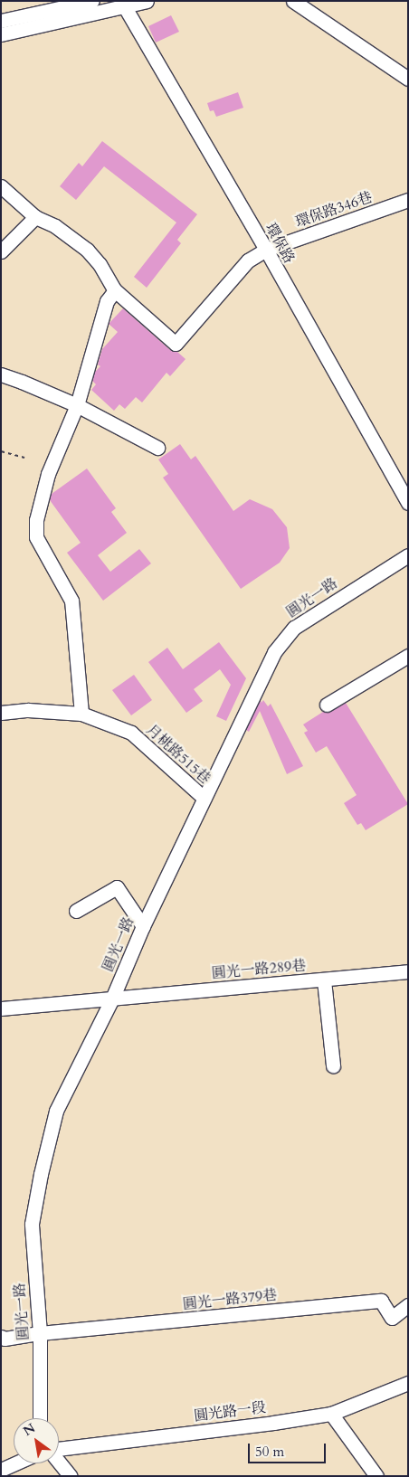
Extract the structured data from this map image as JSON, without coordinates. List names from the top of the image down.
{
  "streets": {
    "street": [
      "環保路346巷",
      "環保路",
      "圓光一路",
      "月桃路515巷",
      "圓光一路289巷",
      "圓光一路379巷",
      "圓光路一段"
    ]
  },
  "crossings": [
    ["環保路346巷", "環保路"],
    ["圓光一路", "月桃路515巷"],
    ["圓光一路", "圓光一路289巷"],
    ["圓光一路", "圓光一路379巷"]
  ],
  "scale_bar": "50 m",
  "north": "top left"
}
